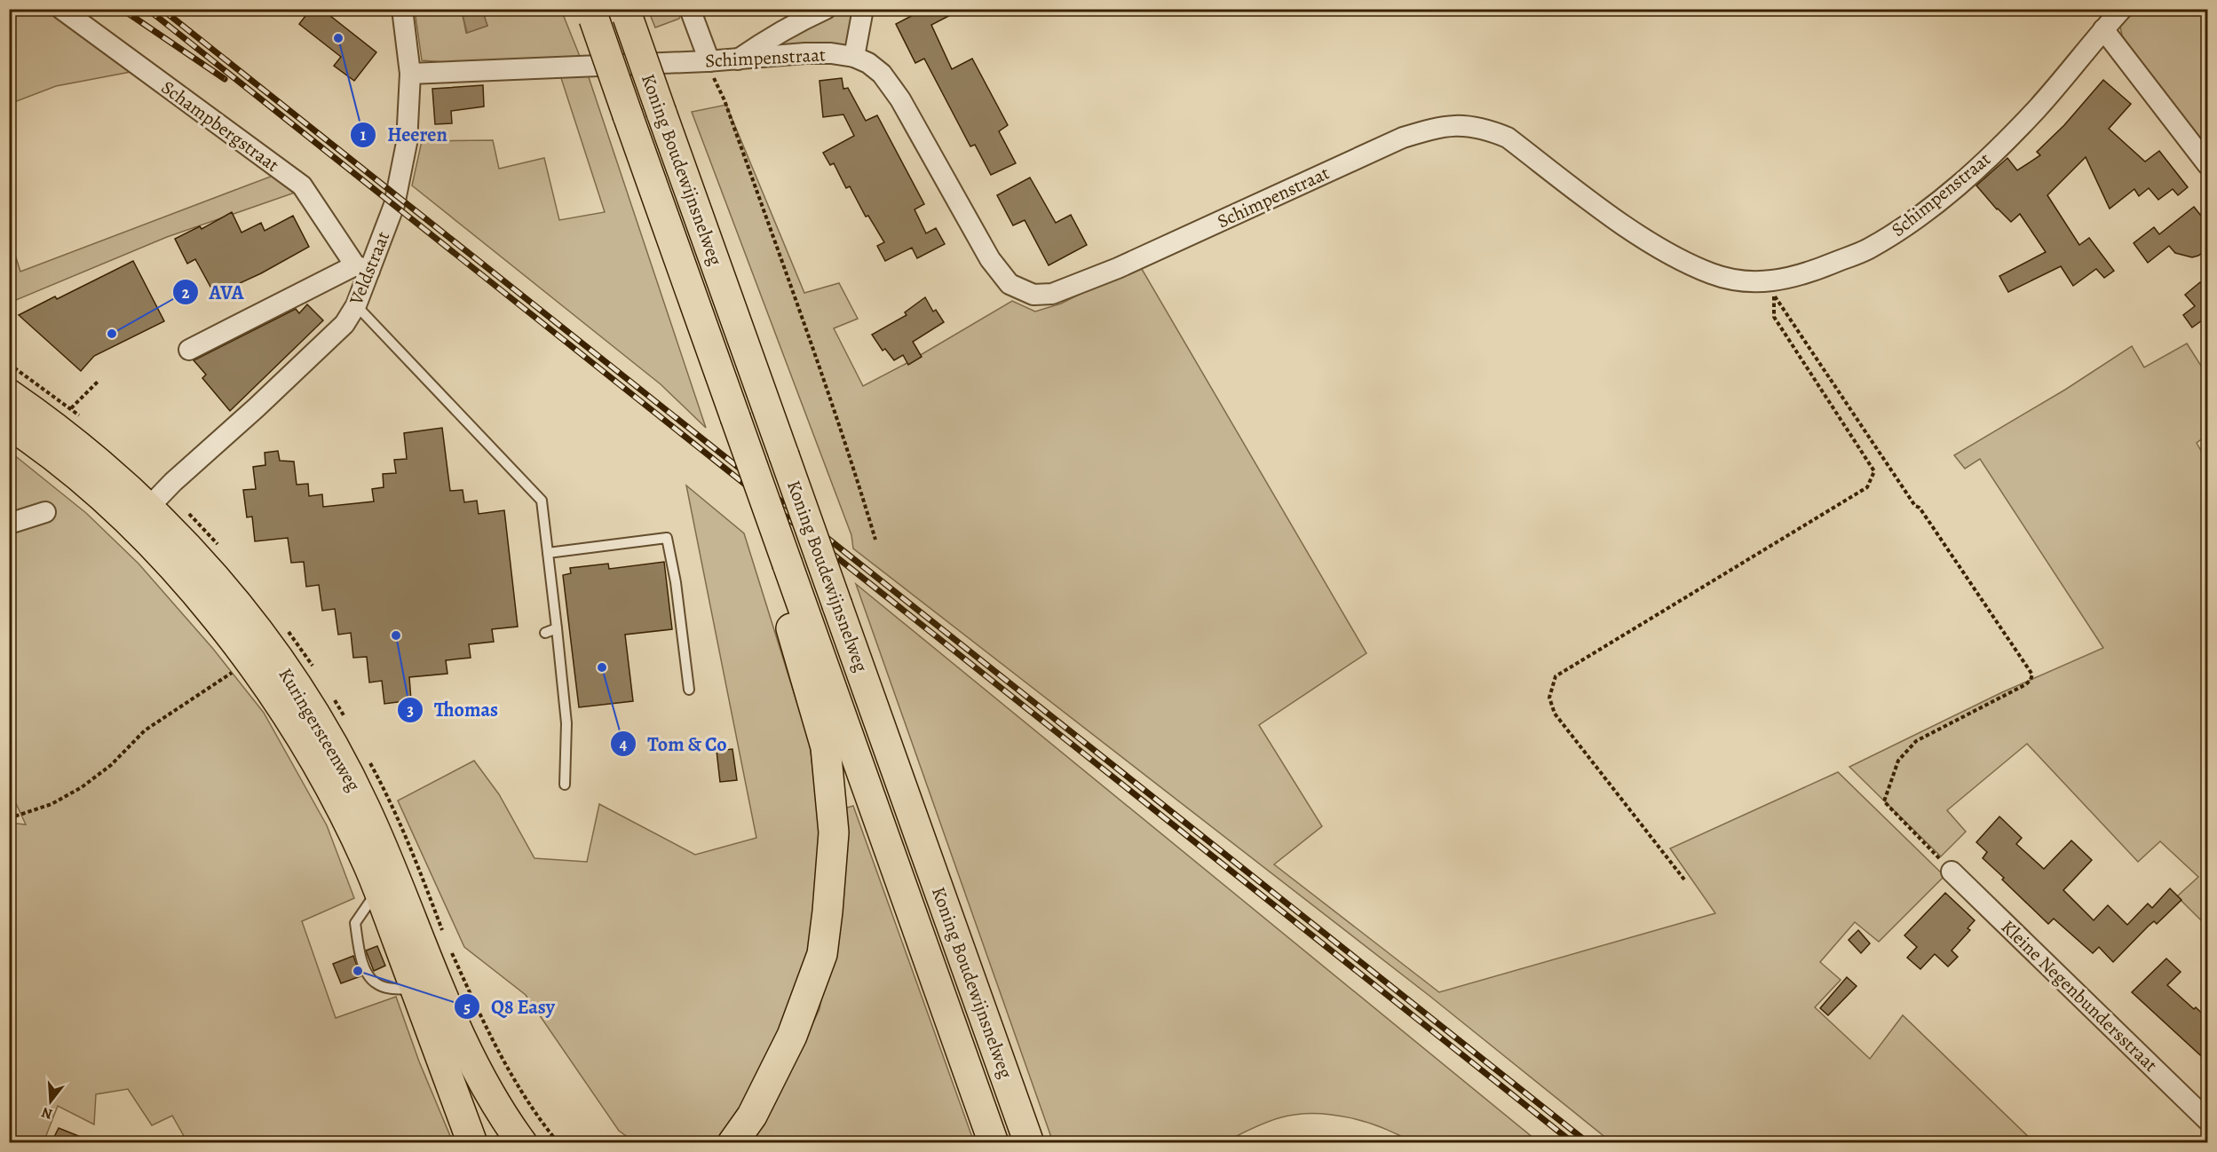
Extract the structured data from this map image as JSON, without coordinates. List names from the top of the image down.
{
  "streets": {
    "main road": ["Koning Boudewijnsnelweg", "Kuringersteenweg"],
    "street": [
      "Schimpenstraat",
      "Schampbergstraat",
      "Veldstraat",
      "Kleine Negenbundersstraat"
    ]
  },
  "crossings": [
    ["Schimpenstraat", "Veldstraat"],
    ["Schampbergstraat", "Veldstraat"],
    ["Veldstraat", "Kuringersteenweg"]
  ],
  "places": [
    "Heeren",
    "AVA",
    "Thomas",
    "Tom & Co",
    "Q8 Easy"
  ],
  "north": "bottom"
}
